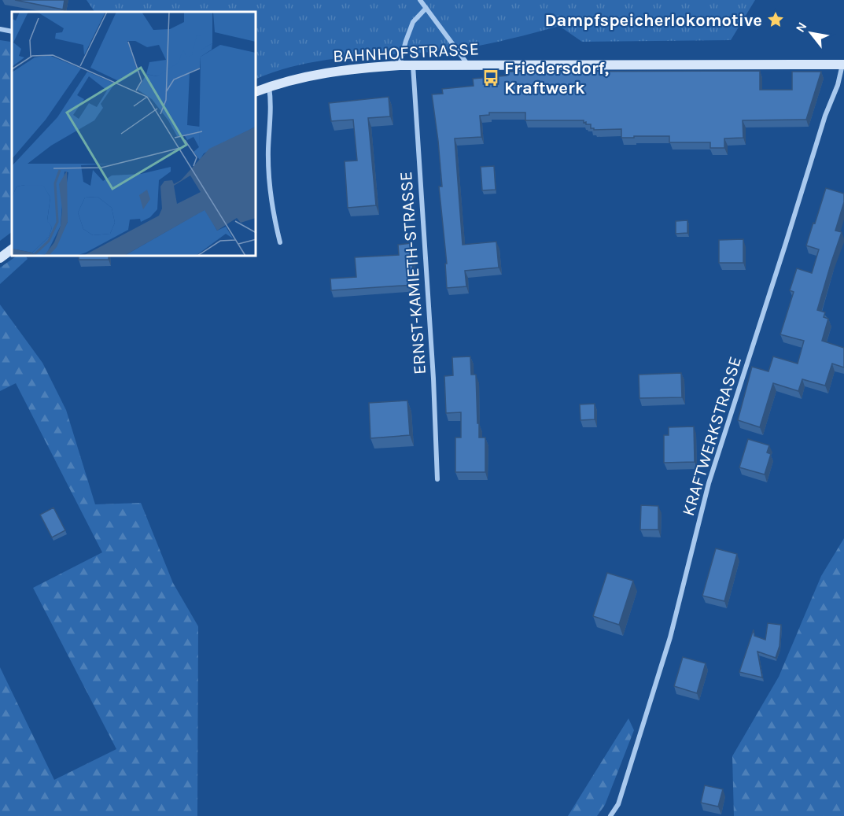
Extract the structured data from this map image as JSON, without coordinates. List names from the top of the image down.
{
  "streets": {
    "main road": ["BAHNHOFSTRASSE"],
    "street": ["ERNST-KAMIETH-STRASSE", "KRAFTWERKSTRASSE"]
  },
  "crossings": [
    ["BAHNHOFSTRASSE", "ERNST-KAMIETH-STRASSE"],
    ["BAHNHOFSTRASSE", "KRAFTWERKSTRASSE"]
  ],
  "places": {
    "place": ["Dampfspeicherlokomotive"],
    "bus stop": ["Friedersdorf, Kraftwerk"]
  },
  "north": "top left"
}
